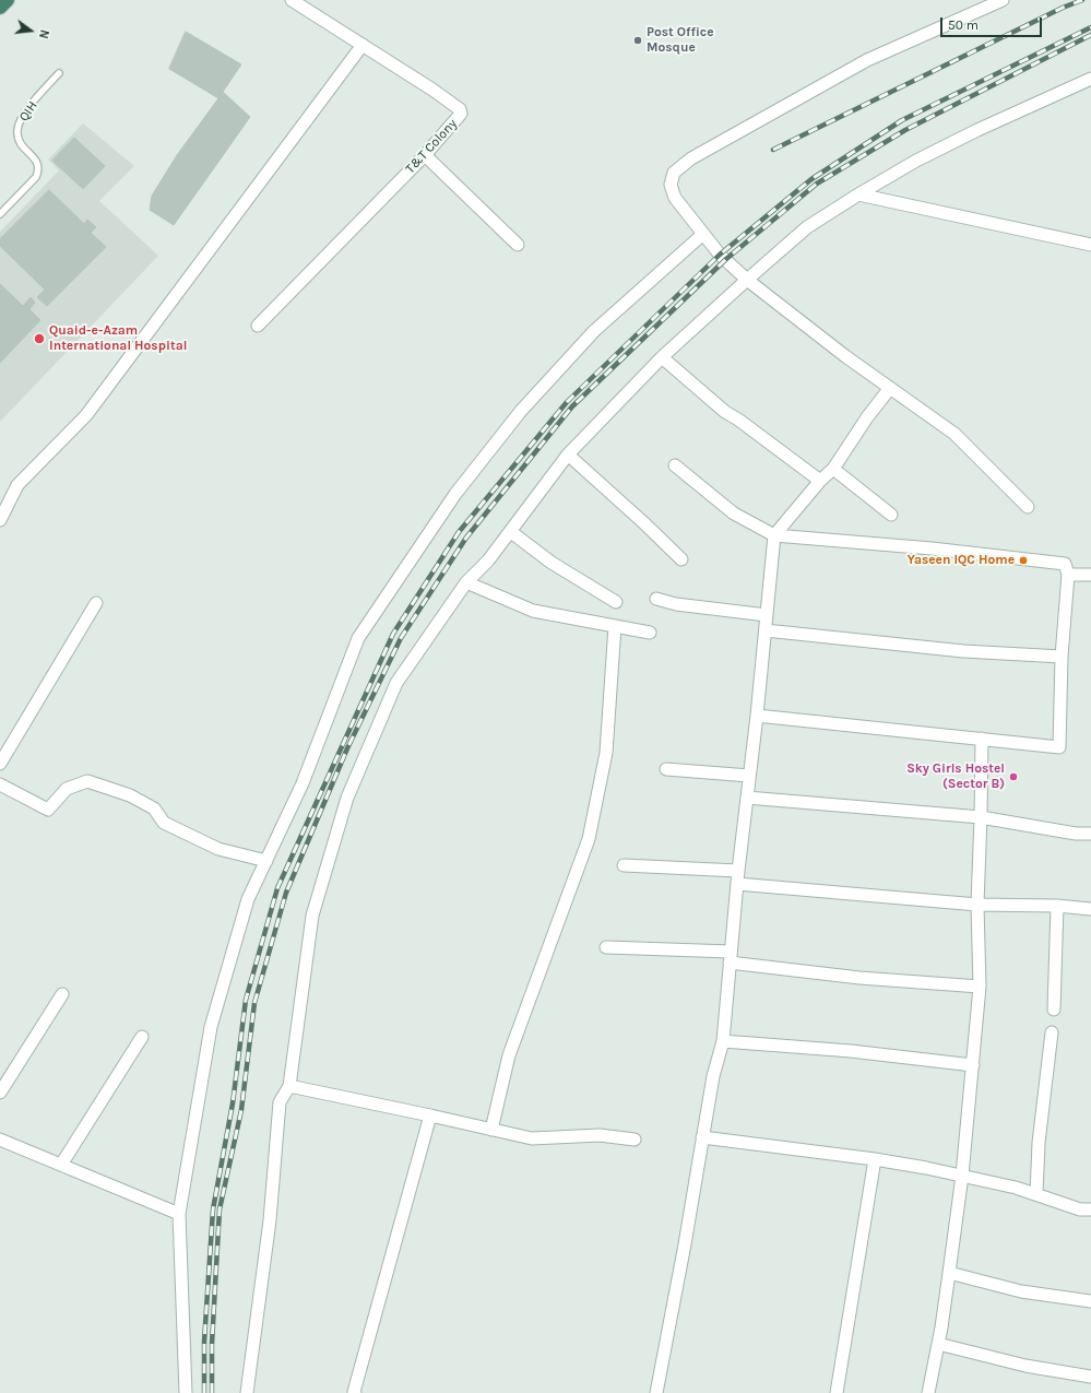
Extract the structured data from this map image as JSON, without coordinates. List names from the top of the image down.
{
  "streets": {
    "street": ["T&T Colony"],
    "lane": ["QIH"]
  },
  "places": [
    "Post Office Mosque",
    "Quaid-e-Azam International Hospital",
    "Yaseen IQC Home",
    "Sky Girls Hostel (Sector B)"
  ],
  "scale_bar": "50 m",
  "north": "right"
}
